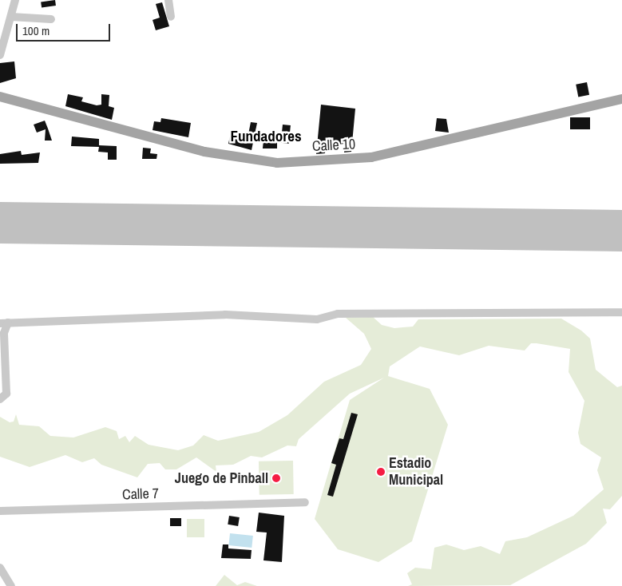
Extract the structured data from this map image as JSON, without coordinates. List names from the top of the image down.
{
  "streets": {
    "main road": ["Calle 10"],
    "street": ["Calle 7"]
  },
  "districts": ["Fundadores"],
  "places": ["Estadio Municipal", "Juego de Pinball"],
  "scale_bar": "100 m"
}
